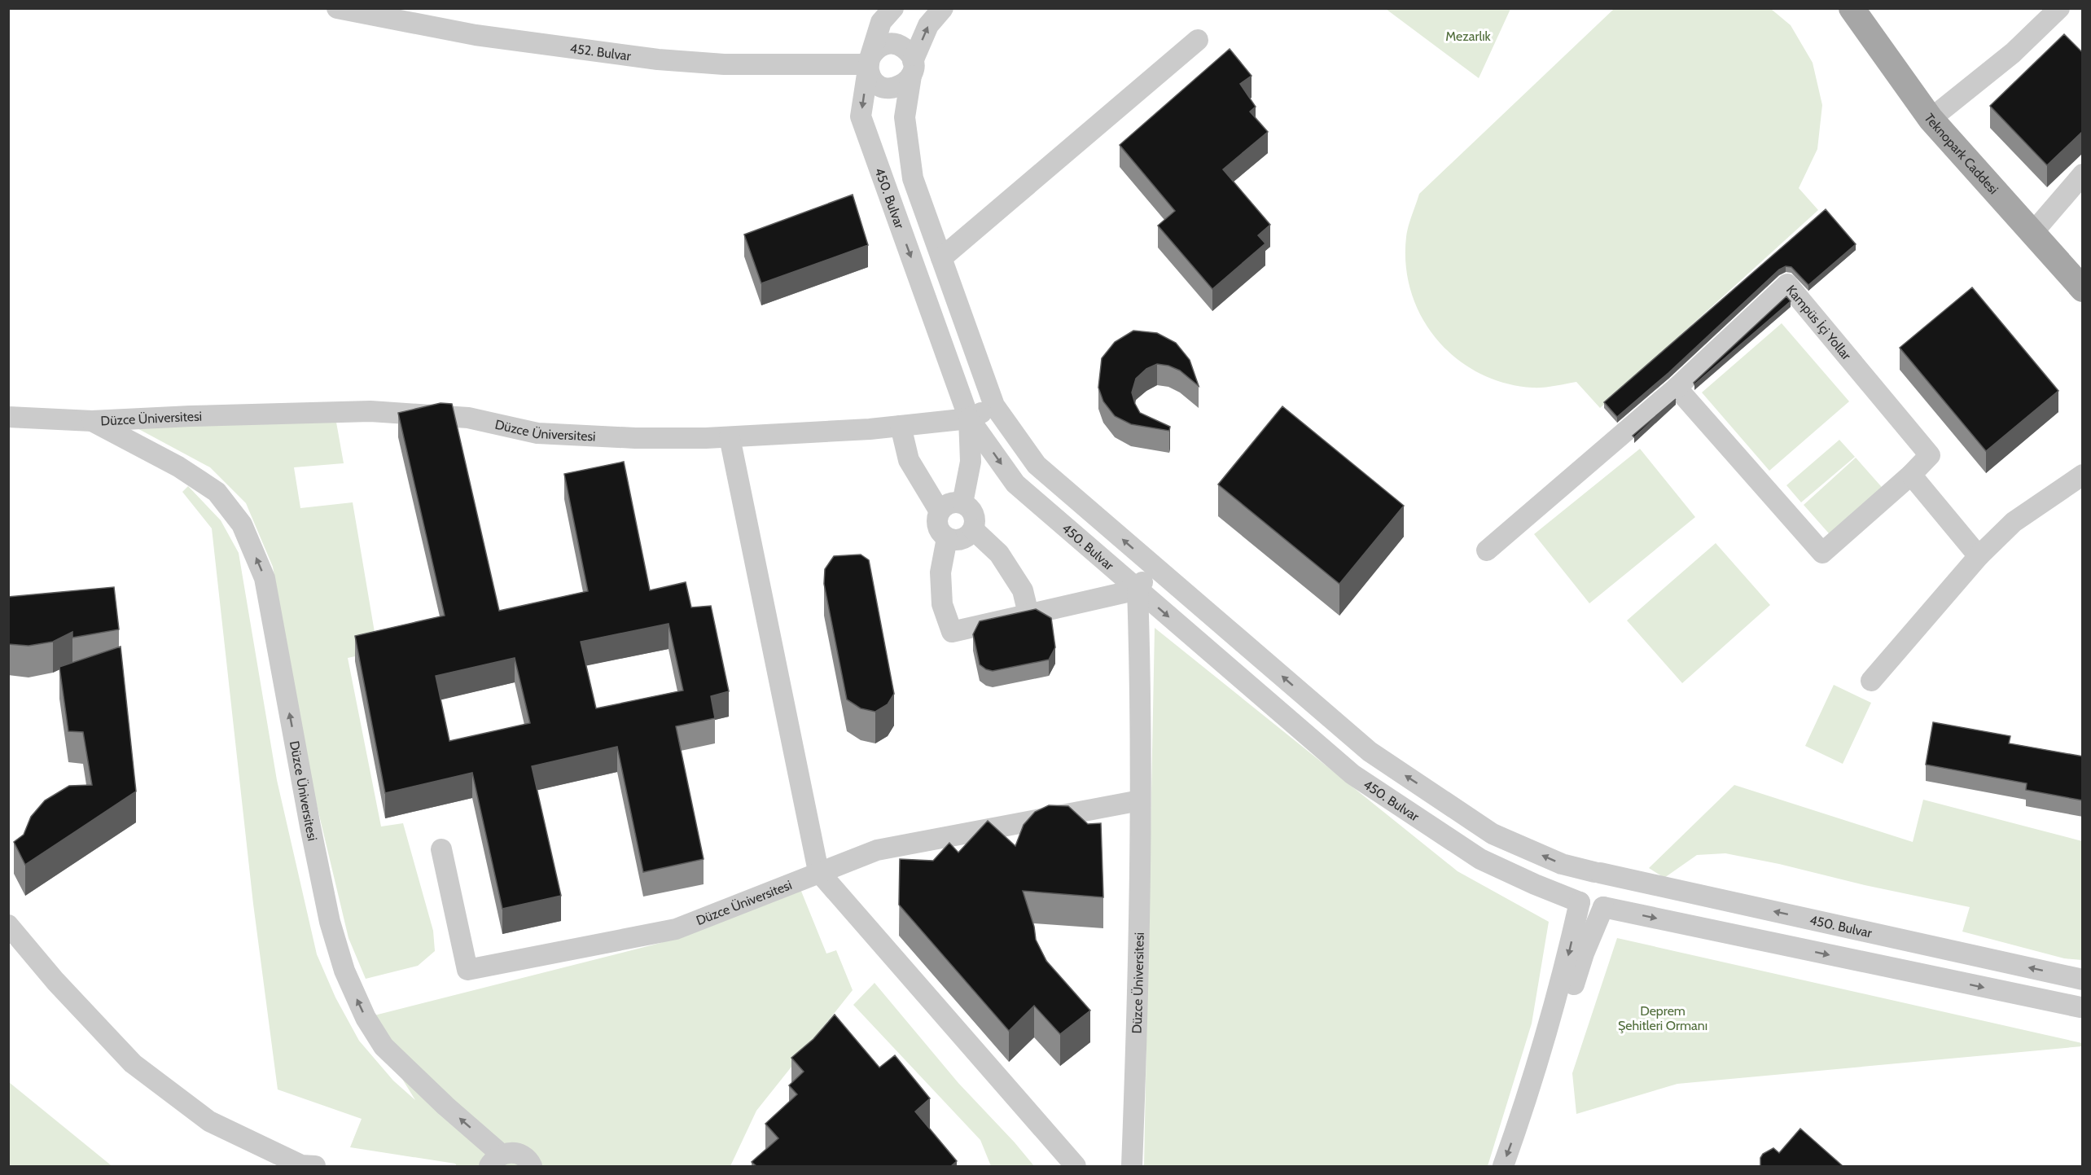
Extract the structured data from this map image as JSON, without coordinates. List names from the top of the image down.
{
  "streets": {
    "main road": ["Teknopark Caddesi"],
    "street": [
      "452. Bulvar",
      "450. Bulvar",
      "Kampüs İçi Yollar",
      "Düzce Üniversitesi"
    ]
  },
  "crossings": [
    ["452. Bulvar", "450. Bulvar"],
    ["450. Bulvar", "Düzce Üniversitesi"]
  ],
  "parks": ["Mezarlık", "Deprem Şehitleri Ormanı"]
}
